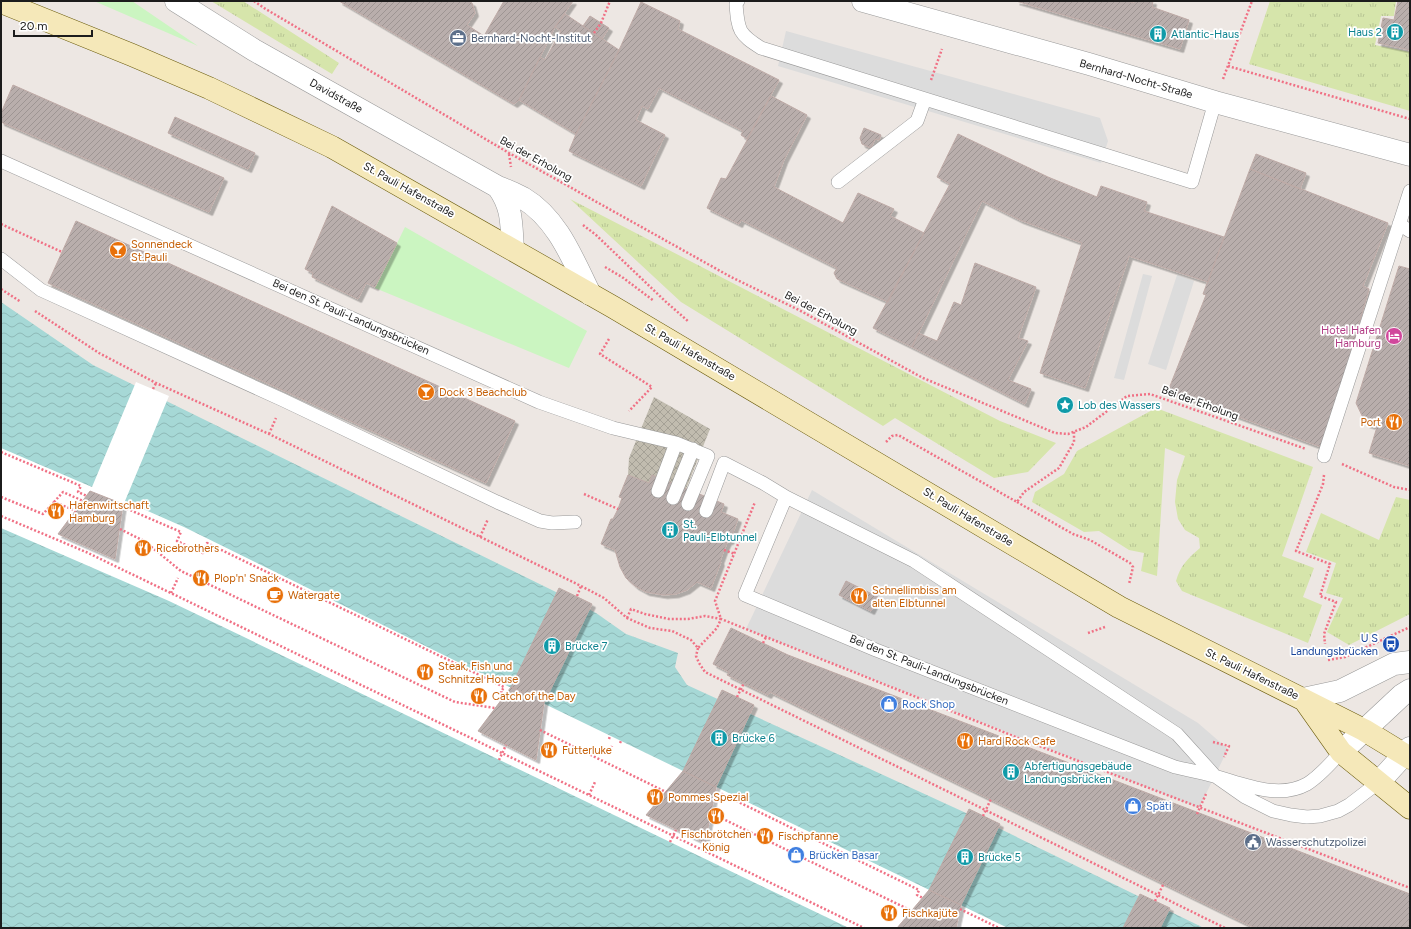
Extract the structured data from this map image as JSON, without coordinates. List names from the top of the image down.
{
  "streets": {
    "main road": ["St. Pauli Hafenstraße"],
    "street": ["Bernhard-Nocht-Straße", "Davidstraße"],
    "lane": ["Bei den St. Pauli-Landungsbrücken"],
    "path": ["Bei der Erholung"]
  },
  "crossings": [
    ["Davidstraße", "St. Pauli Hafenstraße"]
  ],
  "places": {
    "building": [
      "Haus 2",
      "Atlantic-Haus",
      "St. Pauli-Elbtunnel",
      "Brücke 7",
      "Brücke 6",
      "Abfertigungsgebäude Landungsbrücken",
      "Brücke 5"
    ],
    "office": ["Bernhard-Nocht-Institut"],
    "bar": ["Sonnendeck St.Pauli", "Dock 3 Beachclub"],
    "hotel": ["Hotel Hafen Hamburg"],
    "place": ["Lob des Wassers"],
    "restaurant": [
      "Port",
      "Hafenwirtschaft Hamburg",
      "Ricebrothers",
      "Plop'n' Snack",
      "Schnellimbiss am alten Elbtunnel",
      "Steak, Fish und Schnitzel House",
      "Catch of the Day",
      "Hard Rock Cafe",
      "Futterluke",
      "Pommes Spezial",
      "Fischbrötchen König",
      "Fischpfanne",
      "Fischkajüte"
    ],
    "cafe": ["Watergate"],
    "bus stop": ["U S Landungsbrücken"],
    "shop": ["Rock Shop", "Späti", "Brücken Basar"],
    "public building": ["Wasserschutzpolizei"]
  },
  "scale_bar": "20 m"
}
